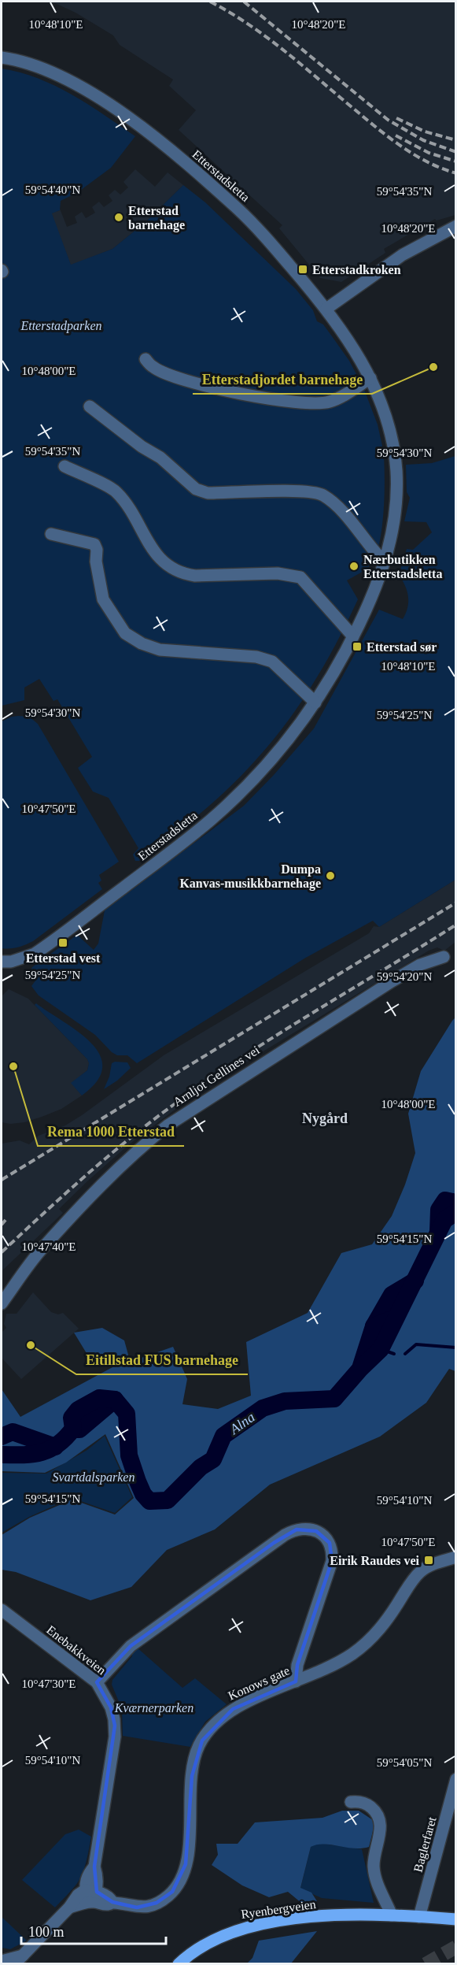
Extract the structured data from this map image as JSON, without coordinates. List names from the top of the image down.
{
  "streets": {
    "main road": ["Ryenbergveien"],
    "street": [
      "Etterstadsletta",
      "Arnljot Gellines vei",
      "Enebakkveien",
      "Konows gate",
      "Baglerfaret"
    ]
  },
  "crossings": [
    ["Enebakkveien", "Konows gate"]
  ],
  "districts": ["Nygård"],
  "water": ["Alna"],
  "parks": ["Etterstadparken", "Svartdalsparken", "Kværnerparken"],
  "places": {
    "other": [
      "Etterstad barnehage",
      "Etterstadjordet barnehage",
      "Nærbutikken Etterstadsletta",
      "Dumpa Kanvas-musikkbarnehage",
      "Rema 1000 Etterstad",
      "Eitillstad FUS barnehage"
    ],
    "transit": [
      "Etterstadkroken",
      "Etterstad sør",
      "Etterstad vest",
      "Eirik Raudes vei"
    ]
  },
  "scale_bar": "100 m",
  "coordinates": [
    "10°48'10\"E",
    "10°48'20\"E",
    "59°54'40\"N",
    "59°54'35\"N",
    "10°48'00\"E",
    "59°54'30\"N",
    "59°54'25\"N",
    "10°47'50\"E",
    "59°54'20\"N",
    "59°54'15\"N",
    "10°47'40\"E",
    "59°54'10\"N",
    "10°47'30\"E",
    "59°54'05\"N"
  ]
}
